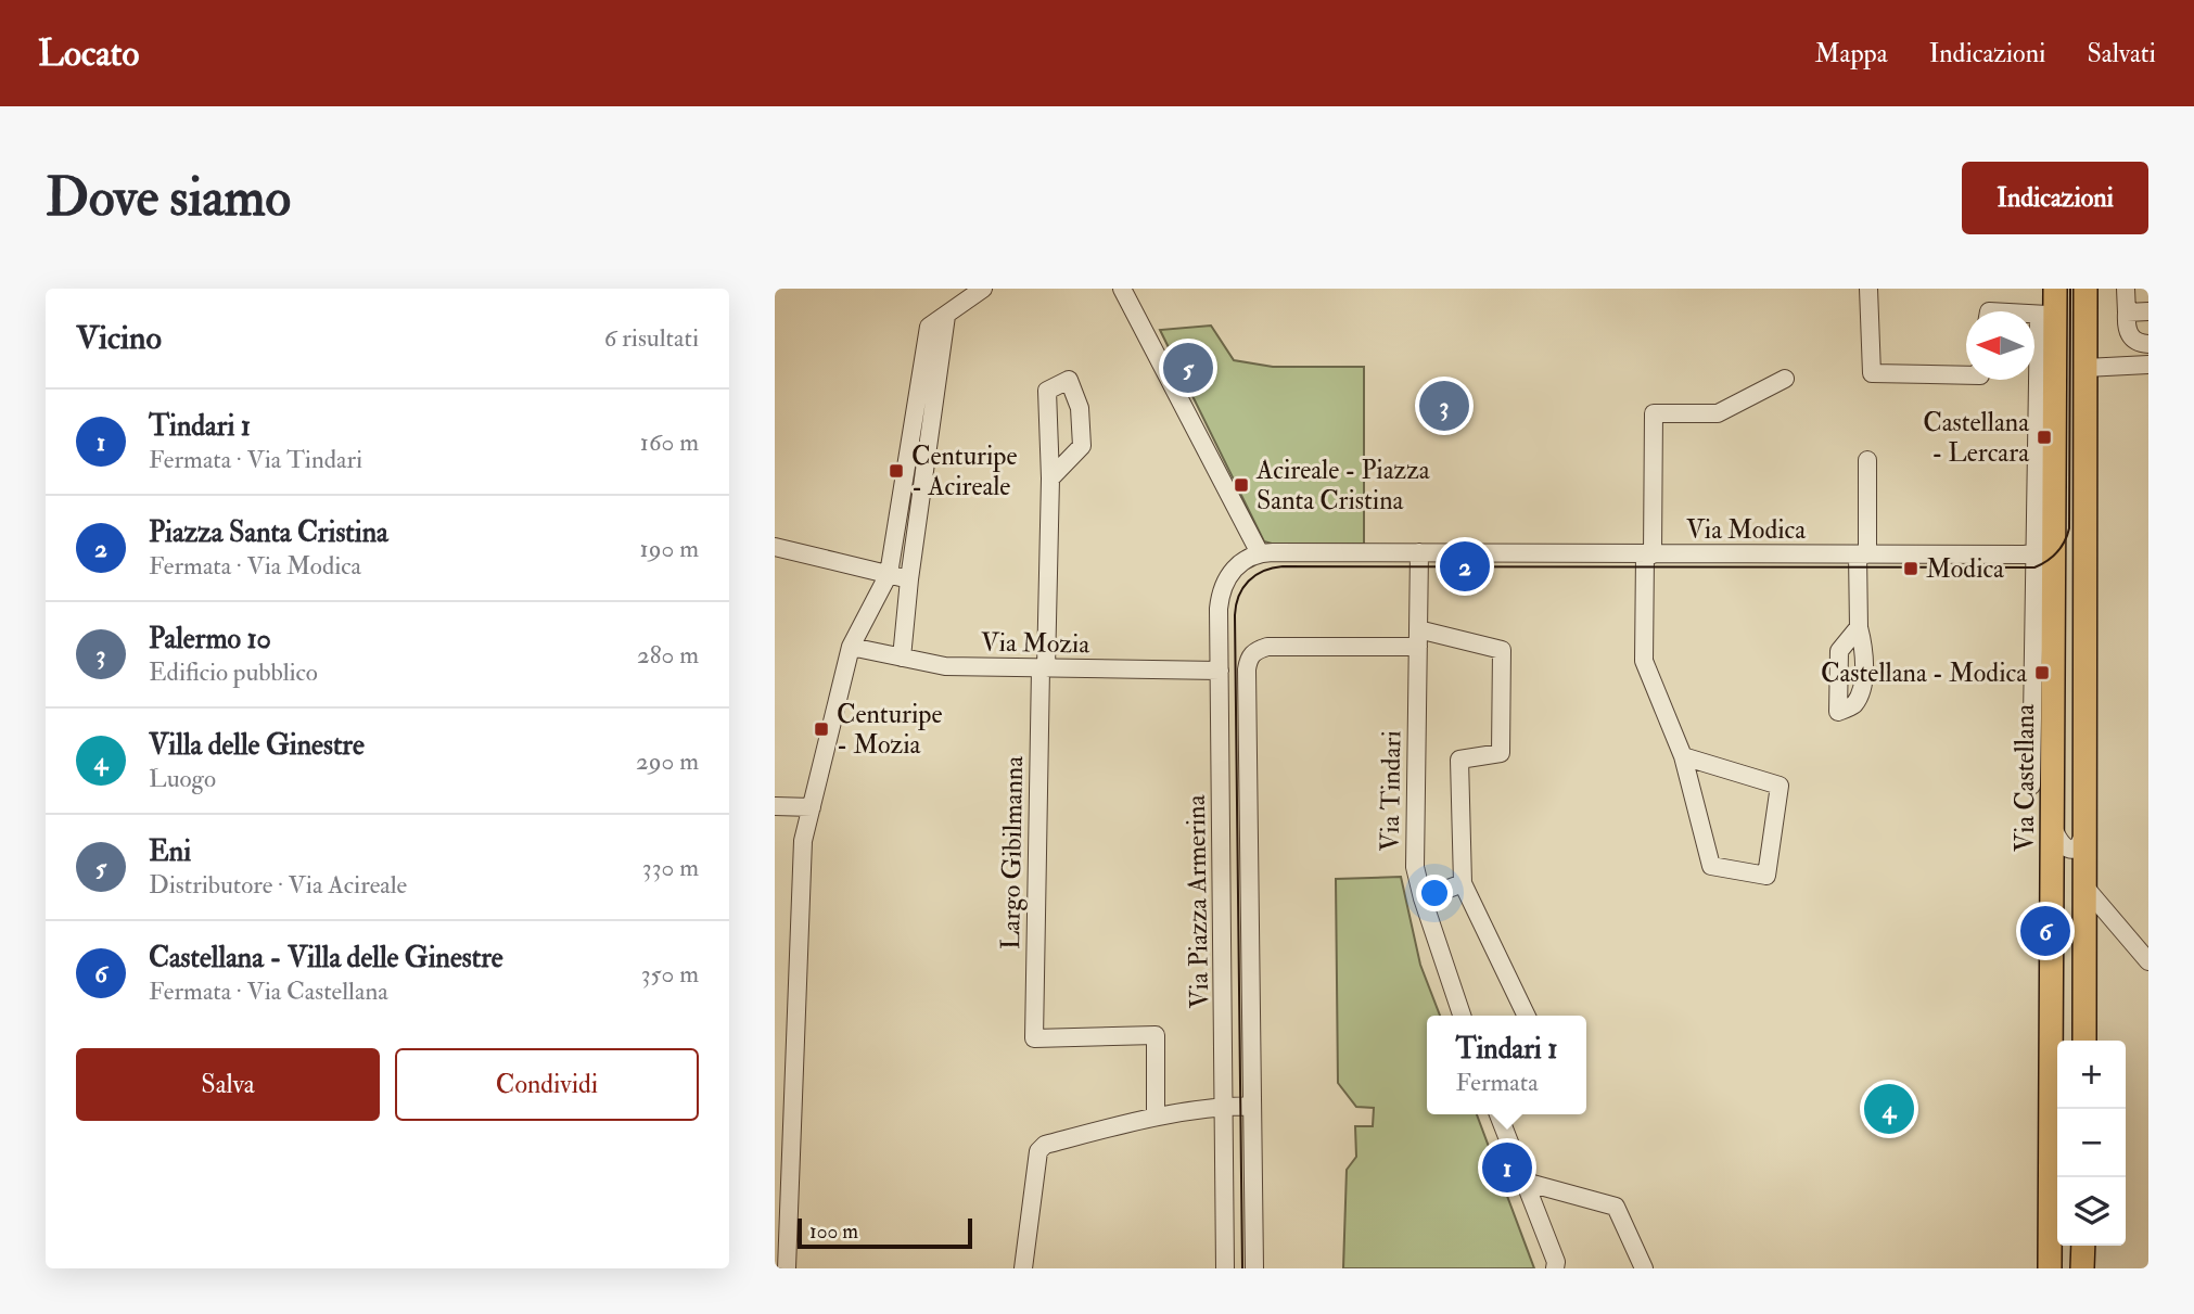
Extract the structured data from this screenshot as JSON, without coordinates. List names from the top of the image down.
{
  "streets": {
    "main road": ["Via Castellana"],
    "street": [
      "Via Modica",
      "Via Mozia",
      "Via Tindari",
      "Largo Gibilmanna",
      "Via Piazza Armerina"
    ]
  },
  "crossings": [
    ["Via Modica", "Via Tindari"],
    ["Via Modica", "Via Piazza Armerina"],
    ["Via Mozia", "Largo Gibilmanna"],
    ["Via Mozia", "Via Piazza Armerina"],
    ["Via Tindari", "Via Piazza Armerina"]
  ],
  "places": {
    "transit": [
      "Castellana - Lercara",
      "Centuripe - Acireale",
      "Acireale - Piazza Santa Cristina",
      "Modica",
      "Castellana - Modica",
      "Centuripe - Mozia"
    ]
  },
  "scale_bar": "100 m",
  "north": "left",
  "page": {
    "header": "Locato",
    "nav": ["Mappa", "Indicazioni", "Salvati"],
    "buttons": [
      "Indicazioni",
      ["Salva", "Condividi"]
    ],
    "title": "Dove siamo",
    "heading": ["Vicino", "6 risultati"],
    "pins": [
      "5",
      "3",
      "2",
      "6",
      "4",
      "1"
    ],
    "list": [
      {
        "mark": "1",
        "name": "Tindari 1",
        "note": "Fermata · Via Tindari",
        "value": "160 m"
      },
      {
        "mark": "2",
        "name": "Piazza Santa Cristina",
        "note": "Fermata · Via Modica",
        "value": "190 m"
      },
      {
        "mark": "3",
        "name": "Palermo 10",
        "note": "Edificio pubblico",
        "value": "280 m"
      },
      {
        "mark": "4",
        "name": "Villa delle Ginestre",
        "note": "Luogo",
        "value": "290 m"
      },
      {
        "mark": "5",
        "name": "Eni",
        "note": "Distributore · Via Acireale",
        "value": "330 m"
      },
      {
        "mark": "6",
        "name": "Castellana - Villa delle Ginestre",
        "note": "Fermata · Via Castellana",
        "value": "350 m"
      }
    ],
    "popup": ["Tindari 1", "Fermata"],
    "map_buttons": ["+", "−"],
    "scale": "100 m"
  }
}
